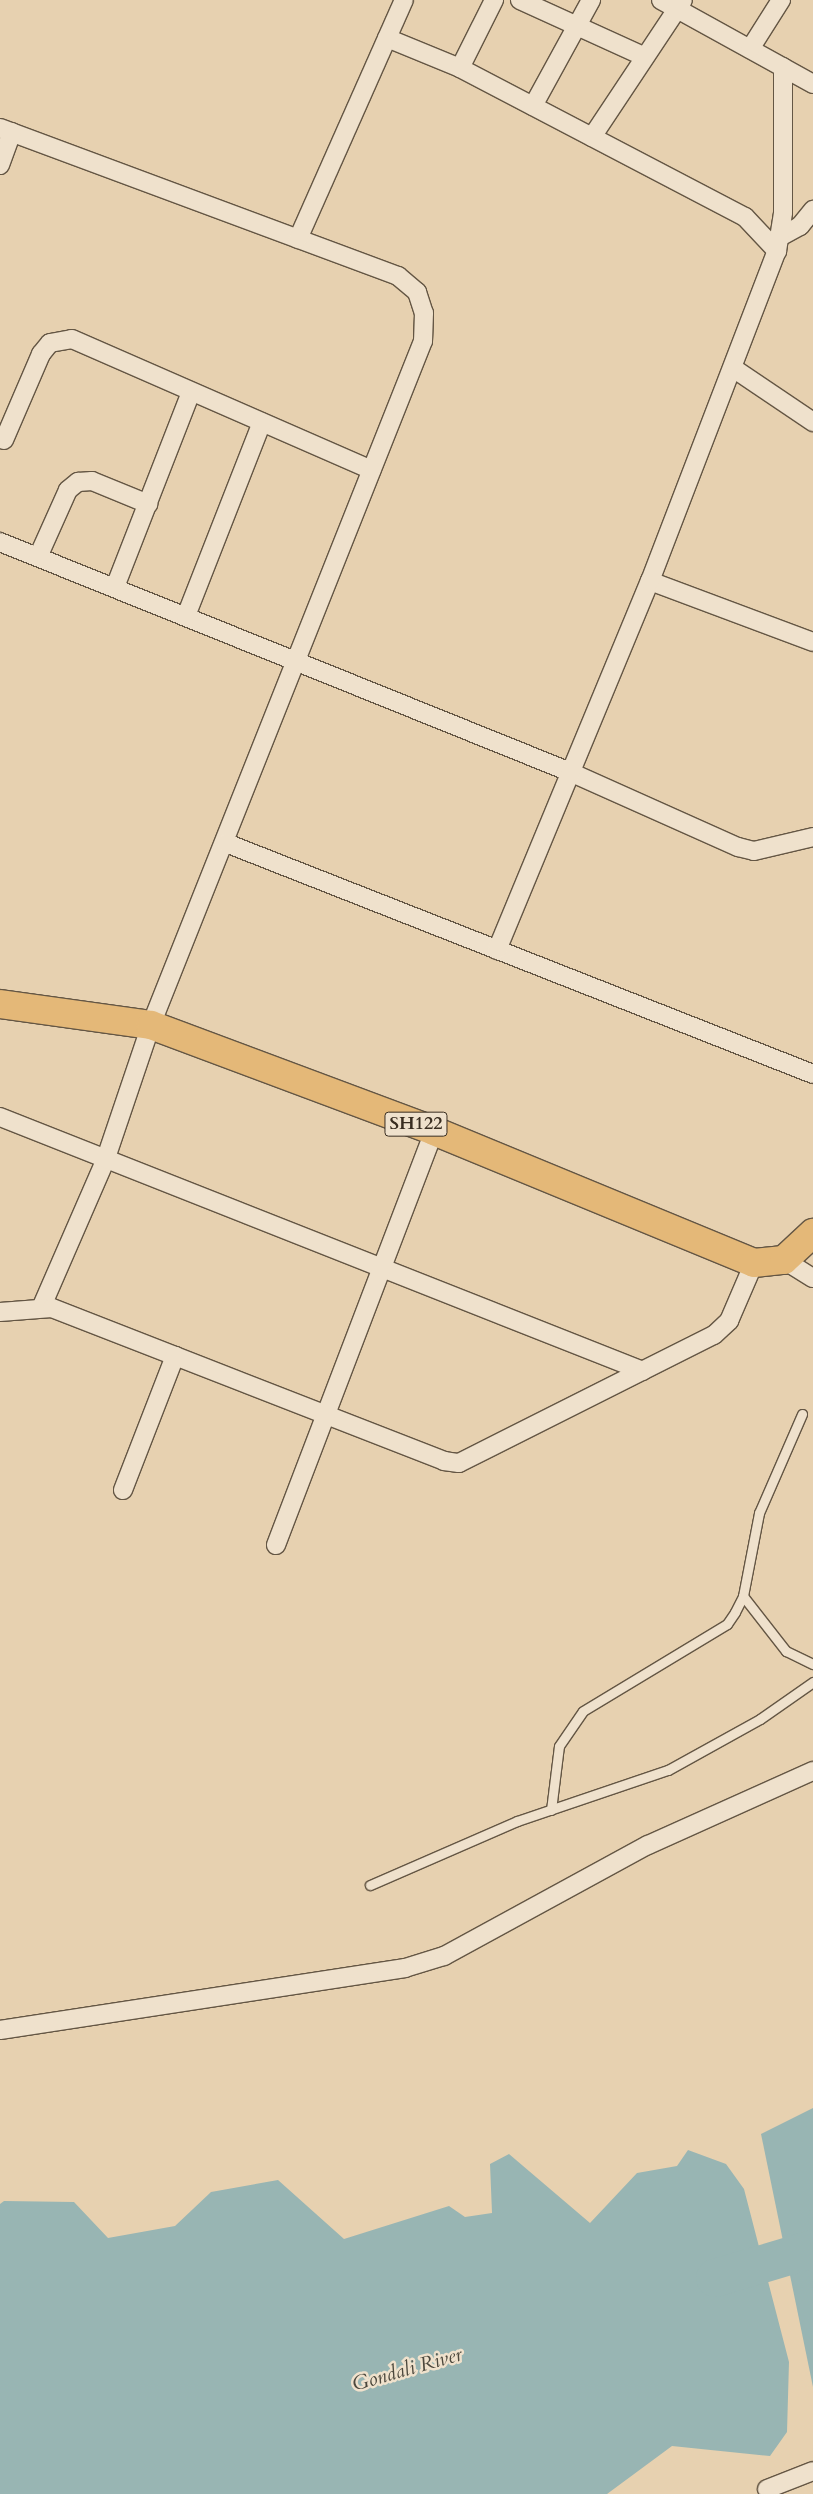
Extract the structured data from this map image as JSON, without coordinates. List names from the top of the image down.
{
  "streets": {
    "main road": ["SH122"]
  },
  "water": ["Gondali River"]
}
